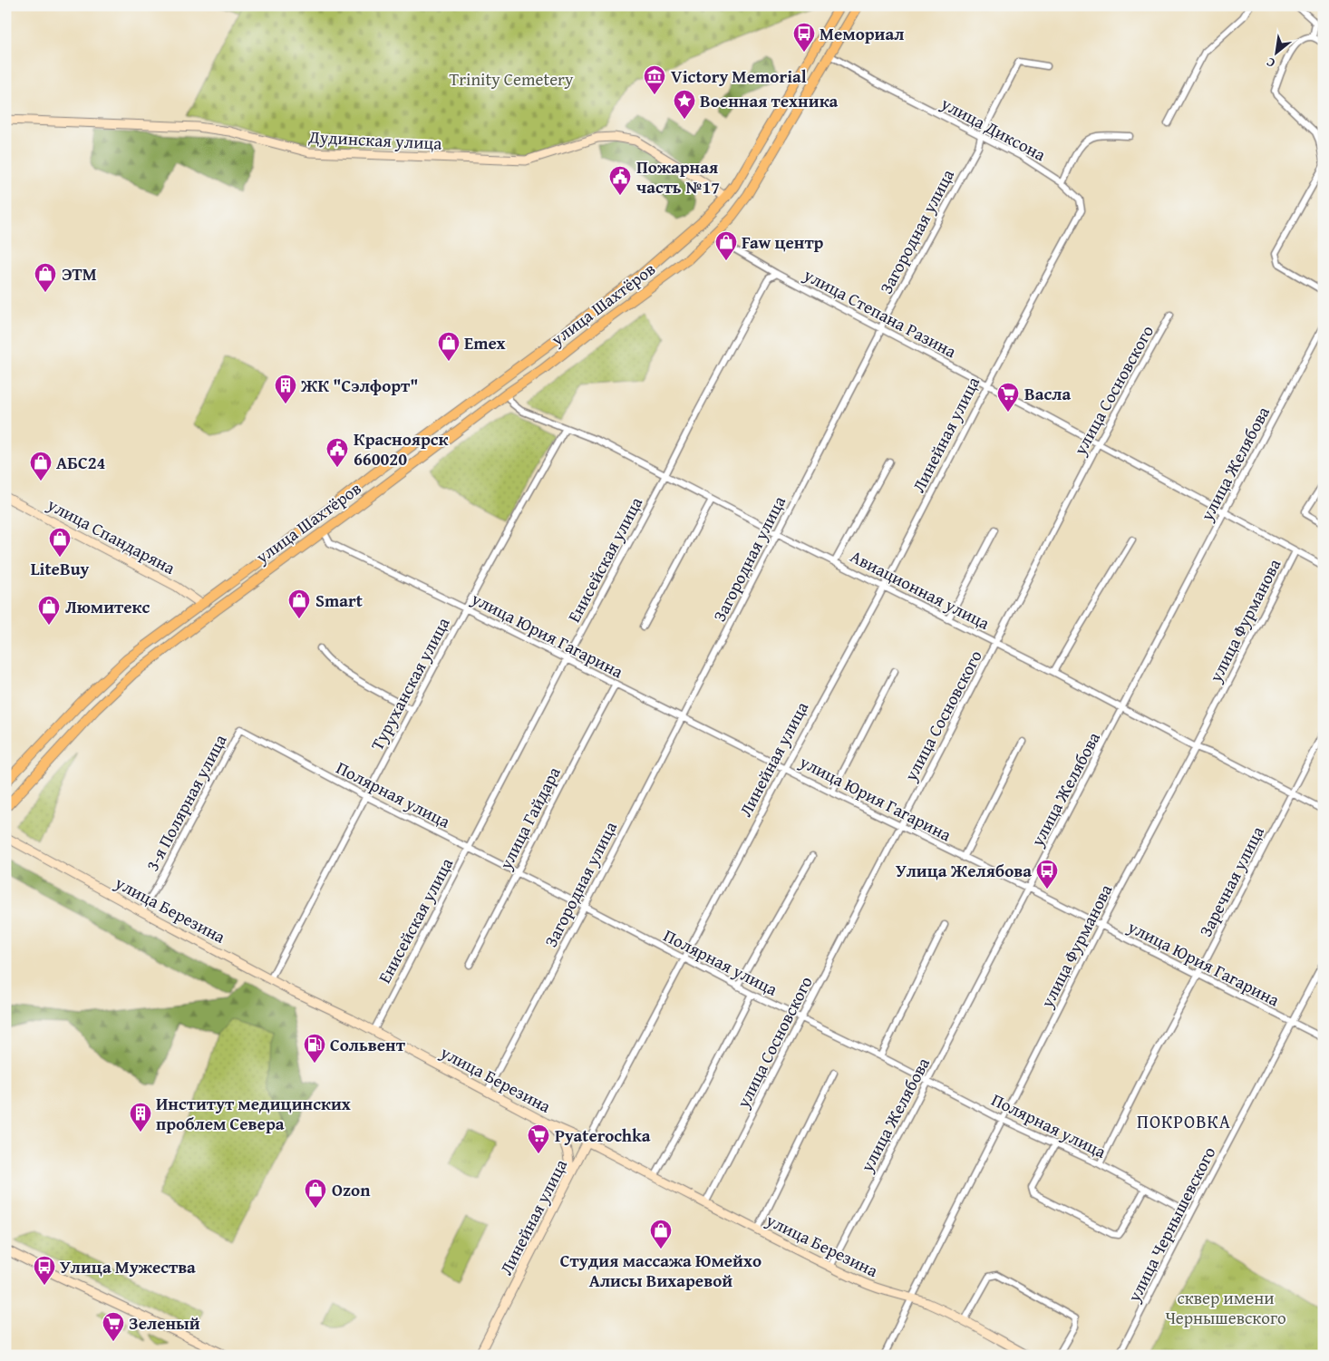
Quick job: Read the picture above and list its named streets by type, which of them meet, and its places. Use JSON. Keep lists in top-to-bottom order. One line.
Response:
{"streets":{"main road":["улица Шахтёров"],"street":["улица Диксона","Дудинская улица","Загородная улица","улица Степана Разина","улица Сосновского","Линейная улица","улица Желябова","улица Спандаряна","Енисейская улица","Авиационная улица","улица Фурманова","улица Юрия Гагарина","Туруханская улица","Полярная улица","3-я Полярная улица","улица Гайдара","Заречная улица","улица Березина","улица Чернышевского"]},"crossings":[["улица Диксона","Загородная улица"],["улица Диксона","улица Шахтёров"],["улица Диксона","Линейная улица"],["Дудинская улица","улица Шахтёров"],["Загородная улица","улица Степана Разина"],["Загородная улица","Авиационная улица"],["Загородная улица","улица Юрия Гагарина"],["Загородная улица","Полярная улица"],["Загородная улица","улица Березина"],["улица Шахтёров","улица Степана Разина"],["улица Шахтёров","улица Спандаряна"],["улица Шахтёров","Авиационная улица"],["улица Шахтёров","улица Юрия Гагарина"],["улица Степана Разина","улица Сосновского"],["улица Степана Разина","Линейная улица"],["улица Степана Разина","улица Желябова"],["улица Степана Разина","Енисейская улица"],["улица Степана Разина","улица Фурманова"],["улица Сосновского","Авиационная улица"],["улица Сосновского","улица Юрия Гагарина"],["улица Сосновского","Полярная улица"],["улица Сосновского","улица Березина"],["Линейная улица","Авиационная улица"],["Линейная улица","улица Юрия Гагарина"],["Линейная улица","Полярная улица"],["Линейная улица","улица Березина"],["улица Желябова","Авиационная улица"],["улица Желябова","улица Юрия Гагарина"],["улица Желябова","Полярная улица"],["улица Желябова","улица Березина"],["Енисейская улица","Авиационная улица"],["Енисейская улица","улица Юрия Гагарина"],["Енисейская улица","Полярная улица"],["Енисейская улица","улица Березина"],["Авиационная улица","улица Фурманова"],["Авиационная улица","Туруханская улица"],["Авиационная улица","Заречная улица"],["улица Фурманова","улица Юрия Гагарина"],["улица Фурманова","Полярная улица"],["улица Фурманова","улица Березина"],["улица Юрия Гагарина","Туруханская улица"],["улица Юрия Гагарина","улица Гайдара"],["улица Юрия Гагарина","Заречная улица"],["улица Юрия Гагарина","улица Чернышевского"],["Туруханская улица","Полярная улица"],["Туруханская улица","улица Березина"],["Полярная улица","3-я Полярная улица"],["Полярная улица","улица Гайдара"],["Полярная улица","Заречная улица"],["Полярная улица","улица Чернышевского"],["3-я Полярная улица","улица Березина"]],"districts":["ПОКРОВКА"],"parks":["Trinity Cemetery","сквер имени Чернышевского"],"places":{"bus stop":["Мемориал","Улица Желябова","Улица Мужества"],"museum":["Victory Memorial"],"place":["Военная техника"],"public building":["Пожарная часть №17","Красноярск 660020"],"shop":["Faw центр","ЭТМ","Emex","АБС24","LiteBuy","Smart","Люмитекс","Ozon","Студия массажа Юмейхо Алисы Вихаревой"],"building":["ЖК \"Сэлфорт\"","Институт медицинских проблем Севера"],"supermarket":["Васла","Pyaterochka","Зеленый"],"fuel station":["Сольвент"]},"north":"bottom left"}
